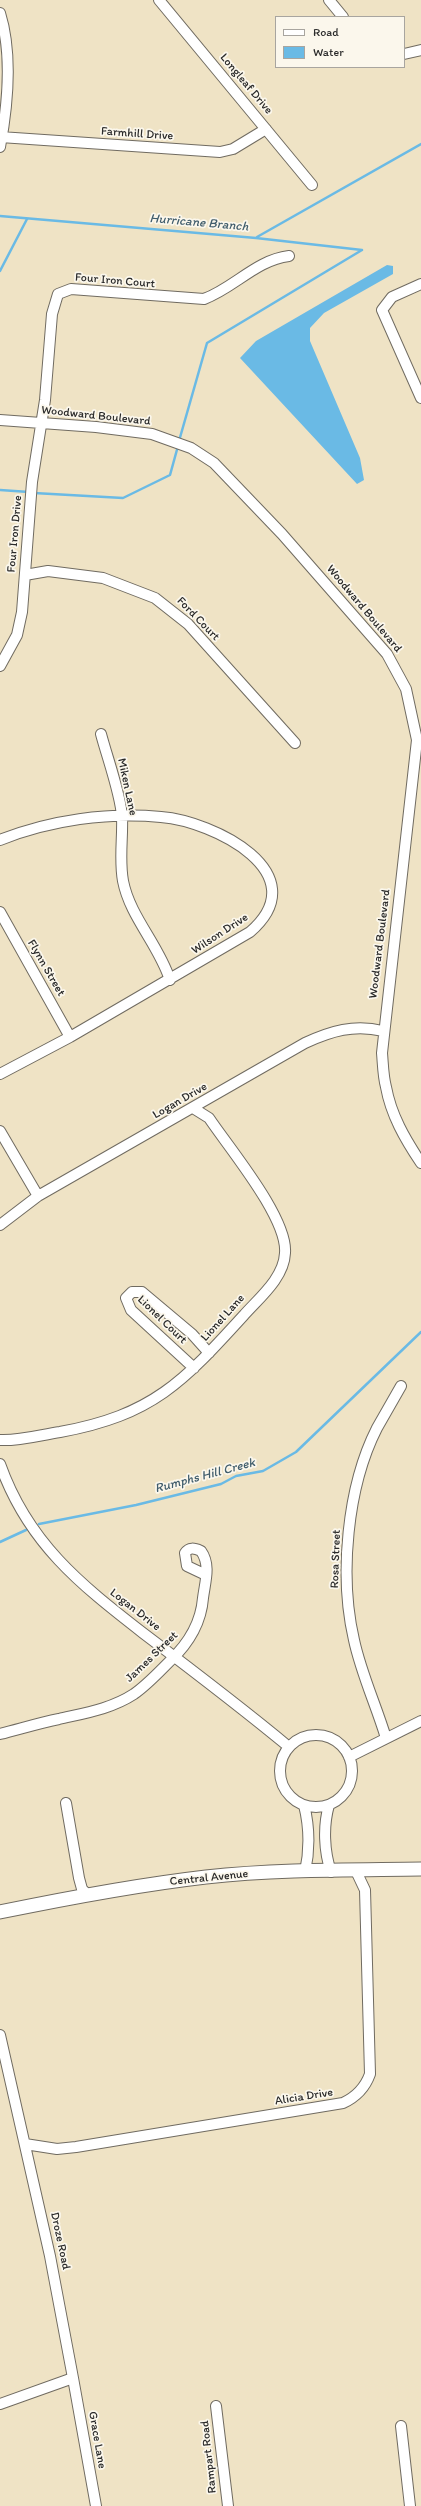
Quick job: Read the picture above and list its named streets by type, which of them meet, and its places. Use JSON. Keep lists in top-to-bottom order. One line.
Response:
{"streets":{"street":["Longleaf Drive","Farmhill Drive","Four Iron Court","Woodward Boulevard","Four Iron Drive","Ford Court","Miken Lane","Wilson Drive","Flynn Street","Logan Drive","Lionel Lane","Lionel Court","Rosa Street","James Street","Central Avenue","Alicia Drive","Droze Road","Grace Lane","Rampart Road"]},"crossings":[["Longleaf Drive","Farmhill Drive"],["Four Iron Court","Woodward Boulevard"],["Four Iron Court","Four Iron Drive"],["Woodward Boulevard","Four Iron Drive"],["Woodward Boulevard","Logan Drive"],["Four Iron Drive","Ford Court"],["Miken Lane","Wilson Drive"],["Wilson Drive","Flynn Street"],["Logan Drive","Lionel Lane"],["Logan Drive","James Street"],["Lionel Lane","Lionel Court"],["Central Avenue","Alicia Drive"],["Alicia Drive","Droze Road"],["Droze Road","Grace Lane"]],"water":["Hurricane Branch","Rumphs Hill Creek"],"legend":["Road","Water"]}
